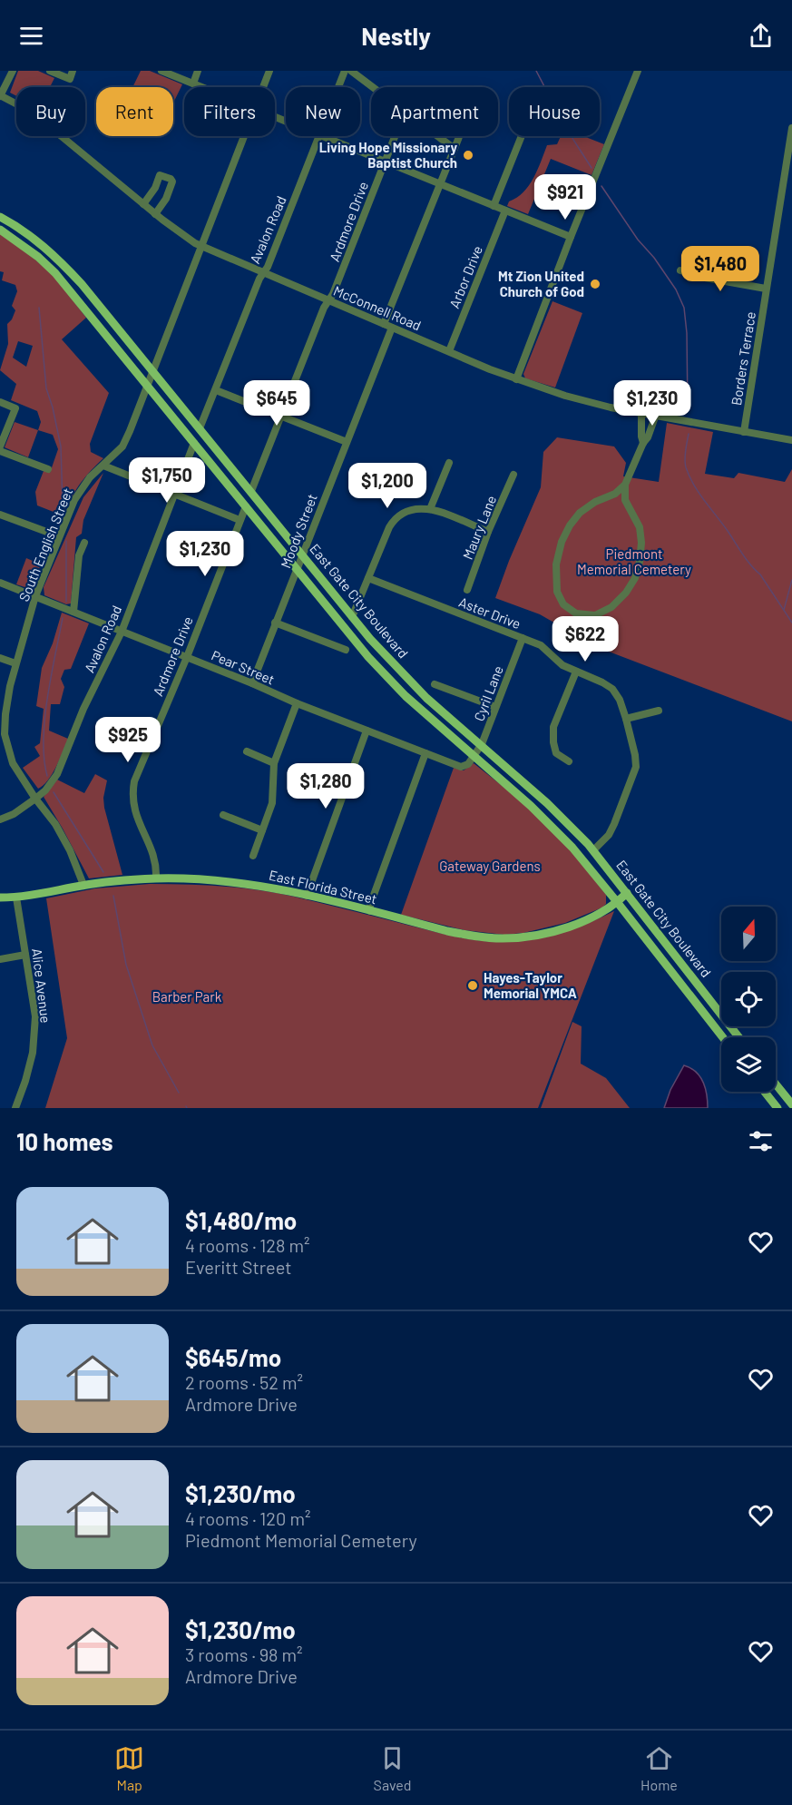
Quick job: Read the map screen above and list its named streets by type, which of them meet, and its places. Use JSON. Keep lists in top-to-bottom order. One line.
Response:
{"streets":{"main road":["East Gate City Boulevard","East Florida Street"],"street":["Ardmore Drive","Avalon Road","Arbor Drive","McConnell Road","Borders Terrace","Maury Lane","Moody Street","South English Street","Aster Drive","Pear Street","Cyril Lane","Alice Avenue"]},"crossings":[["Ardmore Drive","McConnell Road"],["Ardmore Drive","East Gate City Boulevard"],["Ardmore Drive","Pear Street"],["Ardmore Drive","East Florida Street"],["Avalon Road","McConnell Road"],["Avalon Road","South English Street"],["Avalon Road","East Gate City Boulevard"],["Avalon Road","Pear Street"],["Arbor Drive","McConnell Road"],["McConnell Road","Borders Terrace"],["McConnell Road","Moody Street"],["McConnell Road","South English Street"],["Moody Street","East Gate City Boulevard"],["Moody Street","Pear Street"],["South English Street","East Gate City Boulevard"],["South English Street","Pear Street"],["South English Street","East Florida Street"],["East Gate City Boulevard","Aster Drive"],["East Gate City Boulevard","Pear Street"],["East Gate City Boulevard","Cyril Lane"],["East Gate City Boulevard","East Florida Street"],["Aster Drive","Cyril Lane"],["Pear Street","Cyril Lane"],["East Florida Street","Alice Avenue"]],"parks":["Piedmont Memorial Cemetery","Gateway Gardens","Barber Park"],"places":["Living Hope Missionary Baptist Church","Mt Zion United Church of God","Hayes-Taylor Memorial YMCA"],"north":"top","page":{"header":"Nestly","chip":["Buy","Rent","Filters","New","Apartment","House"],"price":["$921","$1,480","$645","$1,230","$1,750","$1,200","$1,230","$622","$925","$1,280"],"heading":"10 homes","list":[{"name":"$1,480/mo","note":"4 rooms · 128 m² · Everitt Street"},{"name":"$645/mo","note":"2 rooms · 52 m² · Ardmore Drive"},{"name":"$1,230/mo","note":"4 rooms · 120 m² · Piedmont Memorial Cemetery"},{"name":"$1,230/mo","note":"3 rooms · 98 m² · Ardmore Drive"}],"tabs":["Map","Saved","Home"]}}
